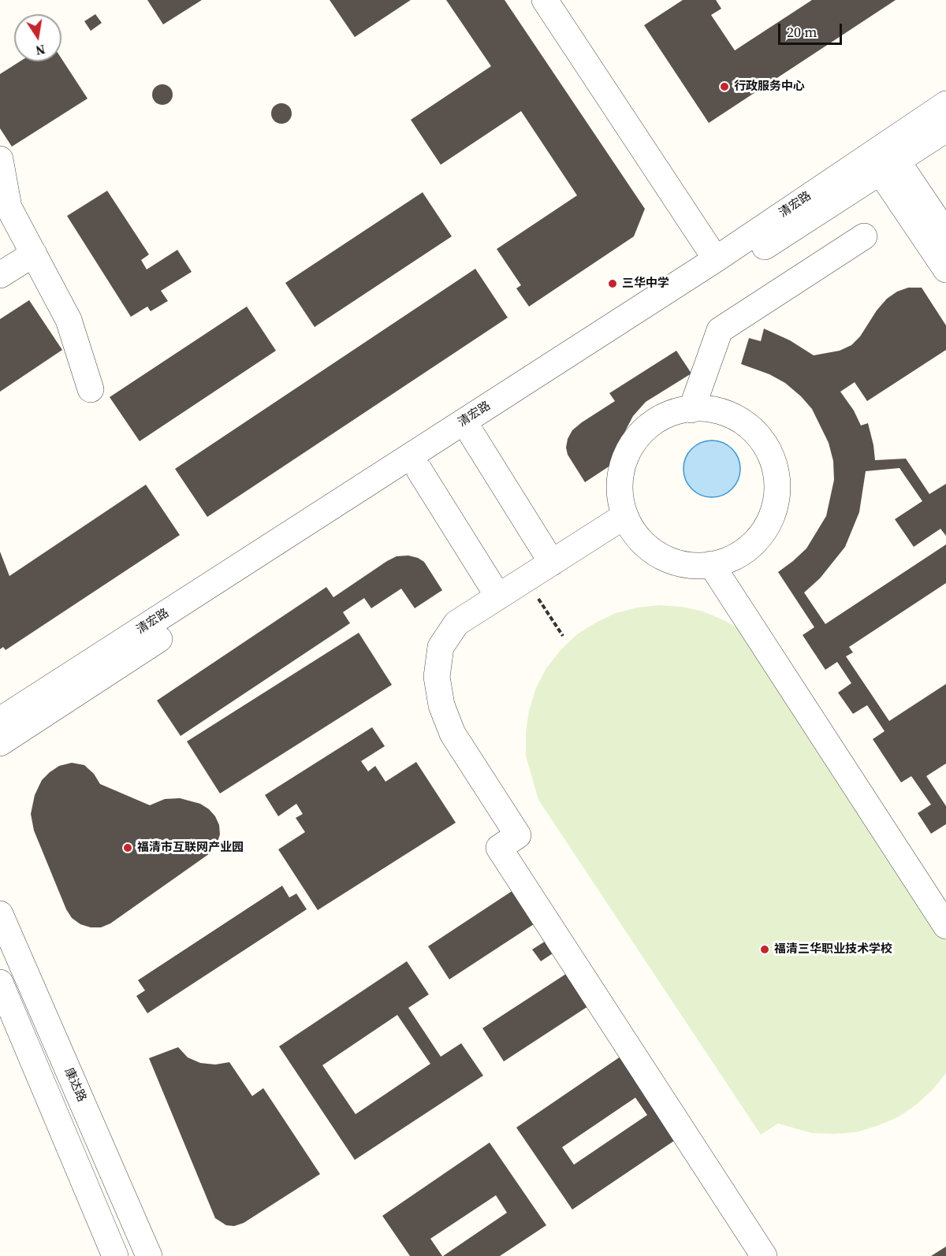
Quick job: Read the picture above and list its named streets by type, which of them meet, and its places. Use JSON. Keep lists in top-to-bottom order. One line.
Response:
{"streets":{"street":["清宏路","康达路"]},"places":["行政服务中心","三华中学","福清市互联网产业园","福清三华职业技术学校"],"scale_bar":"20 m","north":"bottom"}
